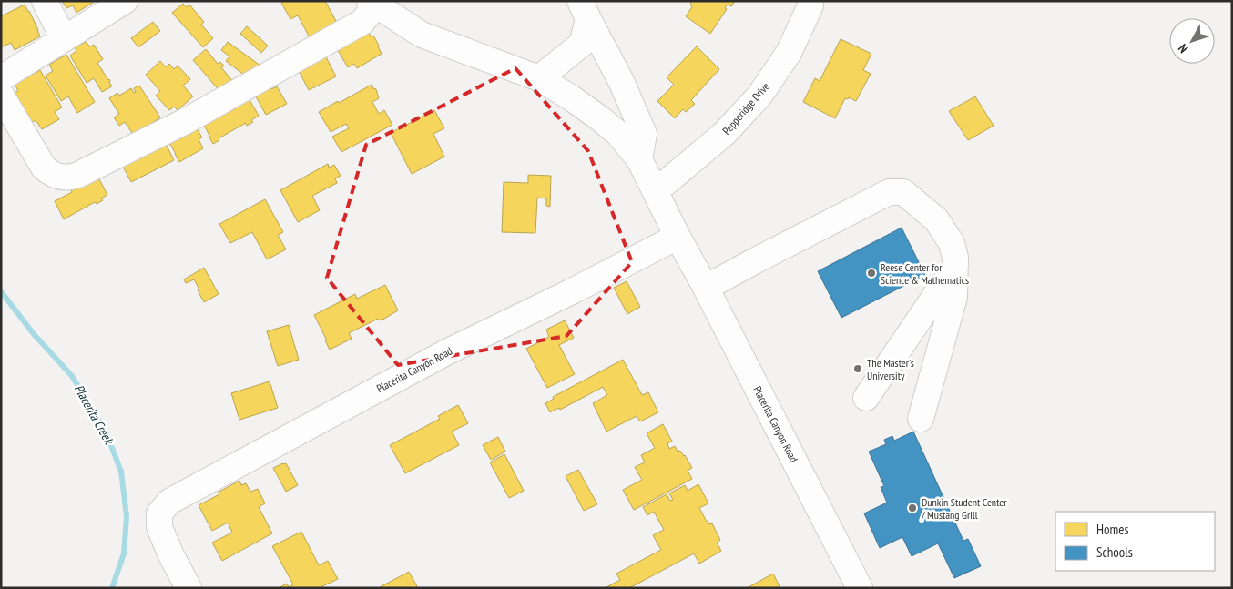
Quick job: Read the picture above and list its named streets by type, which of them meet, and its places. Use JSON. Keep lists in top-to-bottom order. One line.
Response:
{"streets":{"street":["Pepperidge Drive","Placerita Canyon Road"]},"crossings":[["Pepperidge Drive","Placerita Canyon Road"]],"water":["Placerita Creek"],"places":["Reese Center for Science & Mathematics","The Master's University","Dunkin Student Center / Mustang Grill"],"legend":["Homes","Schools"],"north":"bottom left"}
